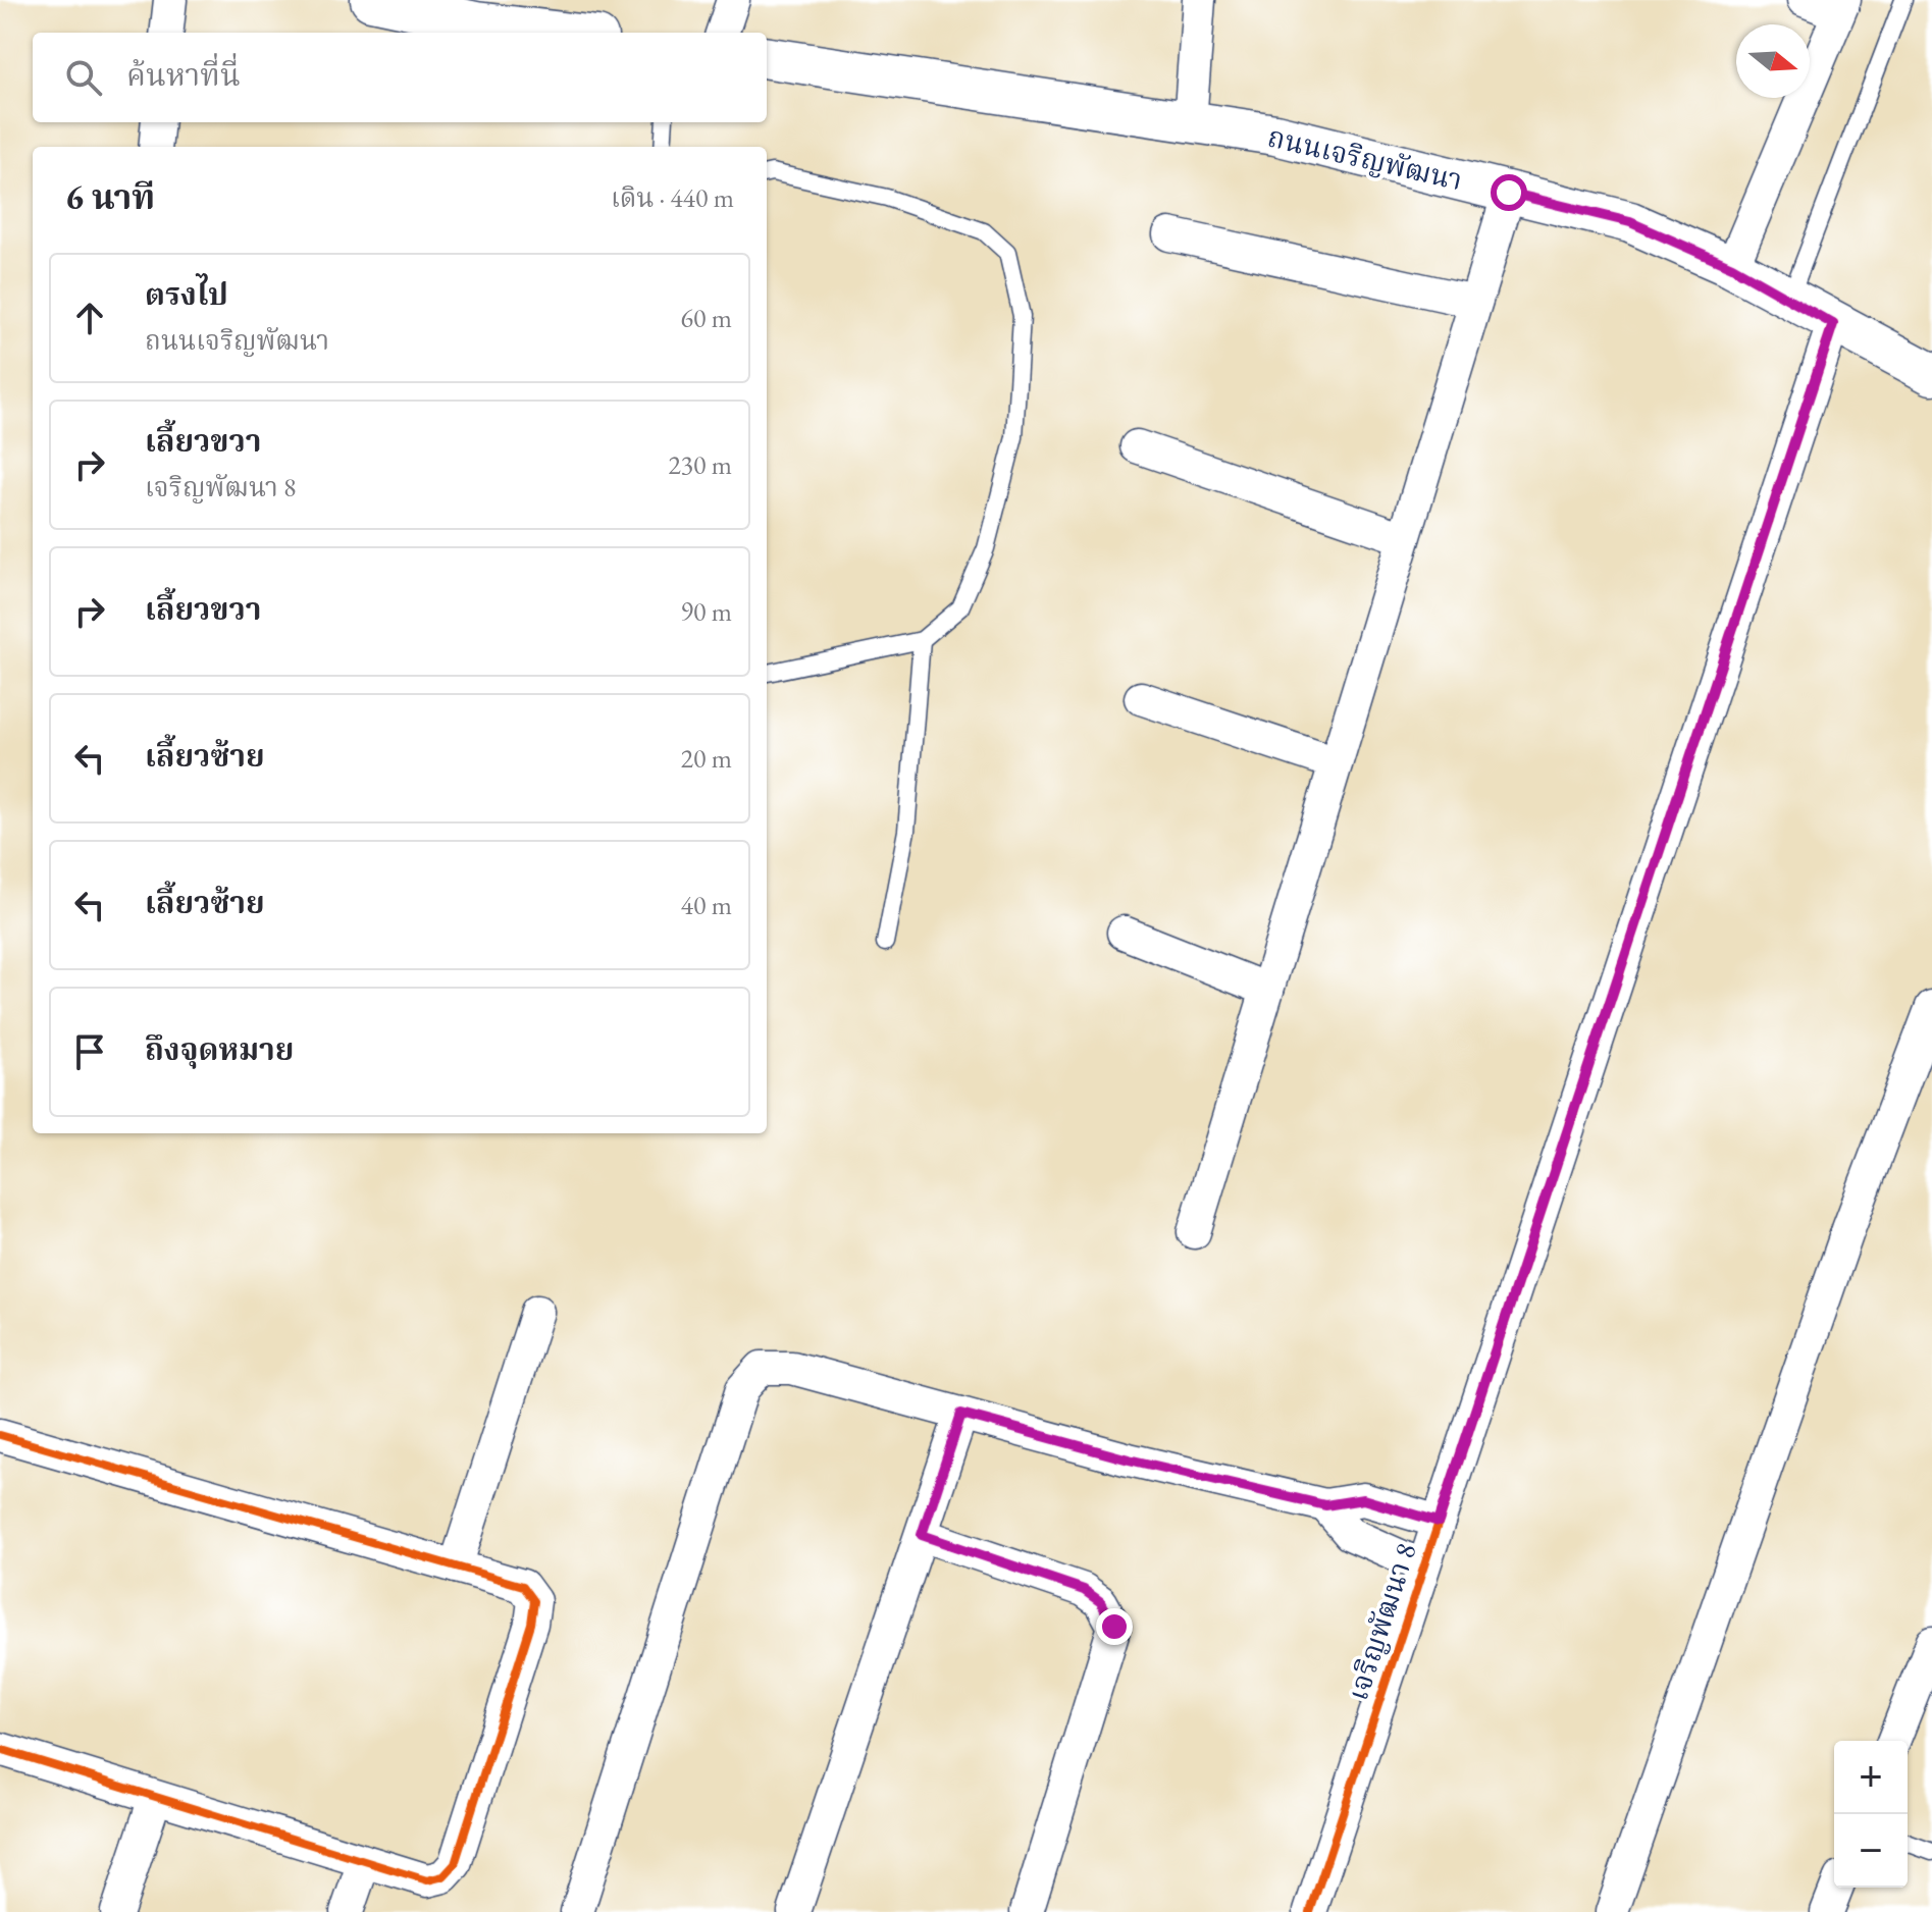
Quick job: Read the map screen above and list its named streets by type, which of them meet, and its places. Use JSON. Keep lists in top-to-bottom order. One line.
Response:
{"streets":{"street":["ถนนเจริญพัฒนา","เจริญพัฒนา 8"]},"crossings":[["ถนนเจริญพัฒนา","เจริญพัฒนา 8"]],"north":"right","page":{"search":"ค้นหาที่นี่","heading":["6 นาที","เดิน · 440 m"],"list":[["ตรงไป","ถนนเจริญพัฒนา","60 m"],["เลี้ยวขวา","เจริญพัฒนา 8","230 m"],["เลี้ยวขวา","90 m"],["เลี้ยวซ้าย","20 m"],["เลี้ยวซ้าย","40 m"],"ถึงจุดหมาย"],"map_buttons":["+","−"]}}
